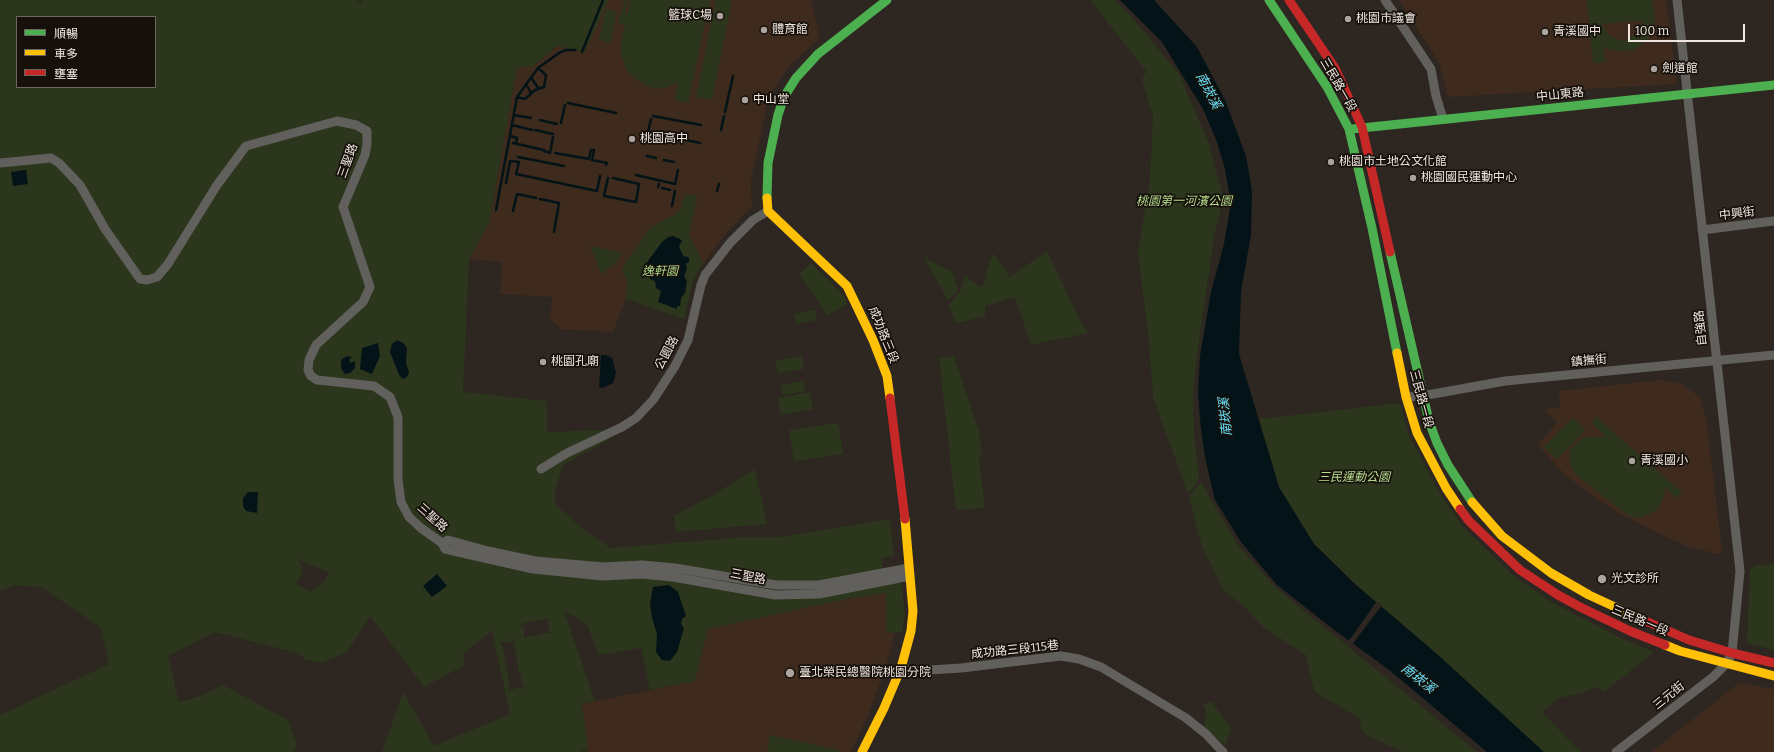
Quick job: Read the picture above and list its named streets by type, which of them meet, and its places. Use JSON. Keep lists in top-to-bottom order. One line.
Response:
{"streets":{"main road":["三民路一段","中山東路","成功路三段"],"street":["三聖路","中興街","自強路","公園路","鎮撫街","成功路三段115巷","三元街"]},"crossings":[["三民路一段","中山東路"],["三民路一段","自強路"],["三民路一段","鎮撫街"],["三民路一段","三元街"],["中山東路","自強路"],["三聖路","成功路三段"],["中興街","自強路"],["自強路","鎮撫街"],["自強路","三元街"],["成功路三段","公園路"],["成功路三段","成功路三段115巷"]],"water":["南崁溪"],"parks":["桃園第一河濱公園","逸軒園","三民運動公園"],"places":["籃球C場","桃園市議會","體育館","青溪國中","劍道館","中山堂","桃園高中","桃園市土地公文化館","桃園國民運動中心","桃園孔廟","青溪國小","光文診所","臺北榮民總醫院桃園分院"],"legend":["順暢","車多","壅塞"],"scale_bar":"100 m"}
